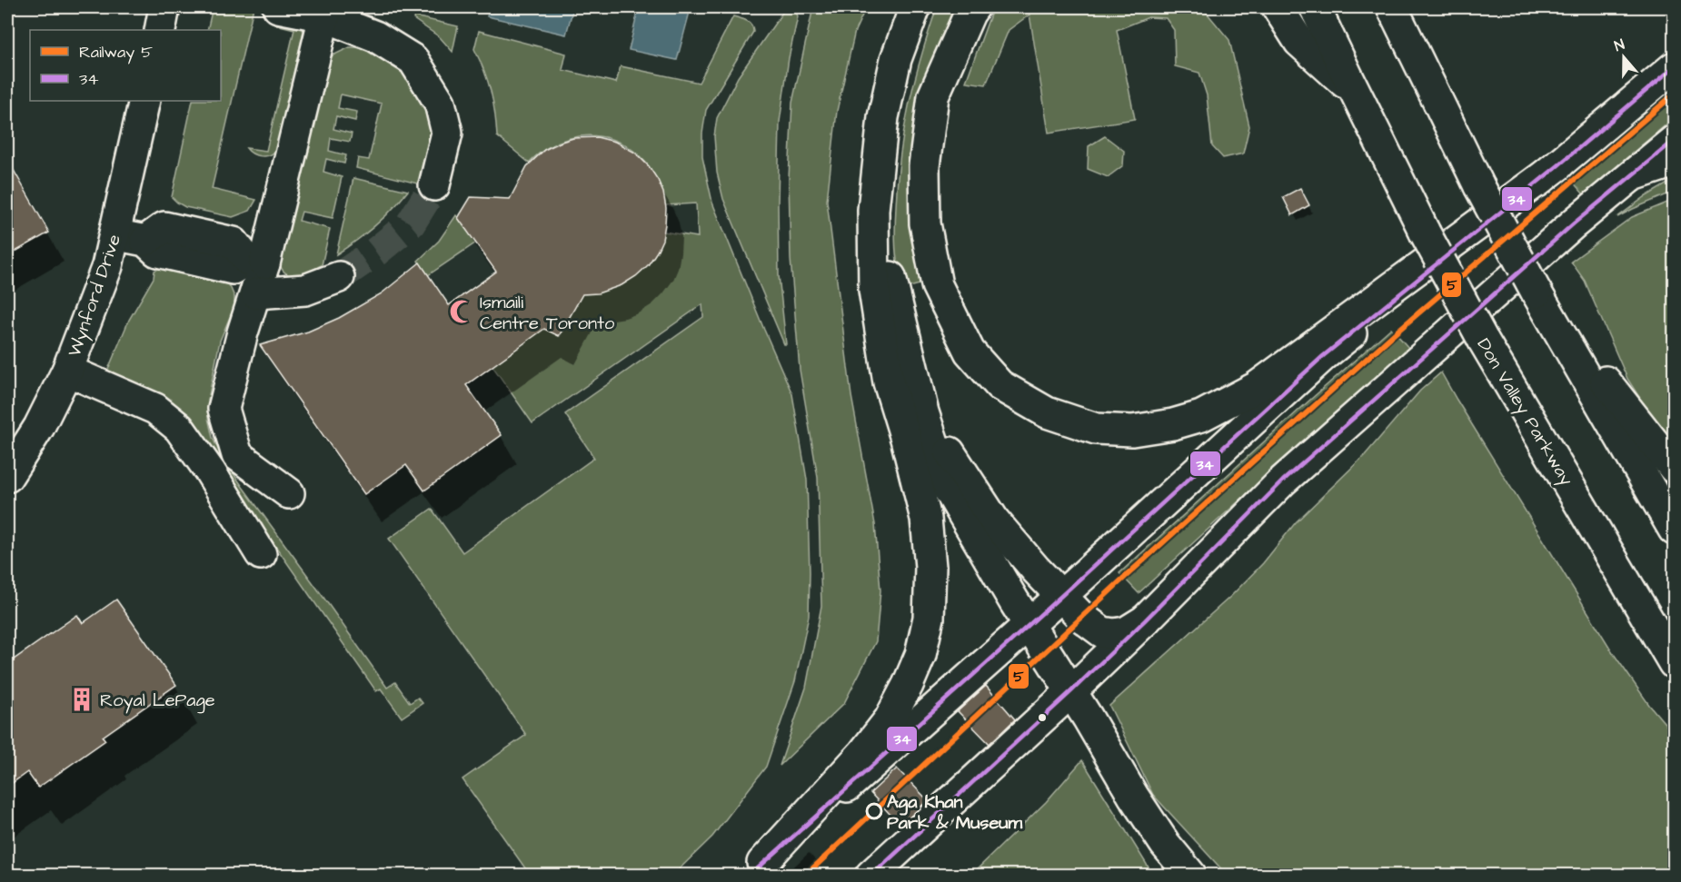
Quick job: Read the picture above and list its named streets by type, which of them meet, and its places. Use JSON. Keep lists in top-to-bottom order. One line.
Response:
{"streets":{"main road":["Wynford Drive","Don Valley Parkway"]},"places":{"mosque":["Ismaili Centre Toronto"],"building":["Royal LePage"],"other":["Aga Khan Park & Museum"]},"lines":["transit line 34","rail line 5"],"legend":["Railway 5","34"],"north":"top"}
